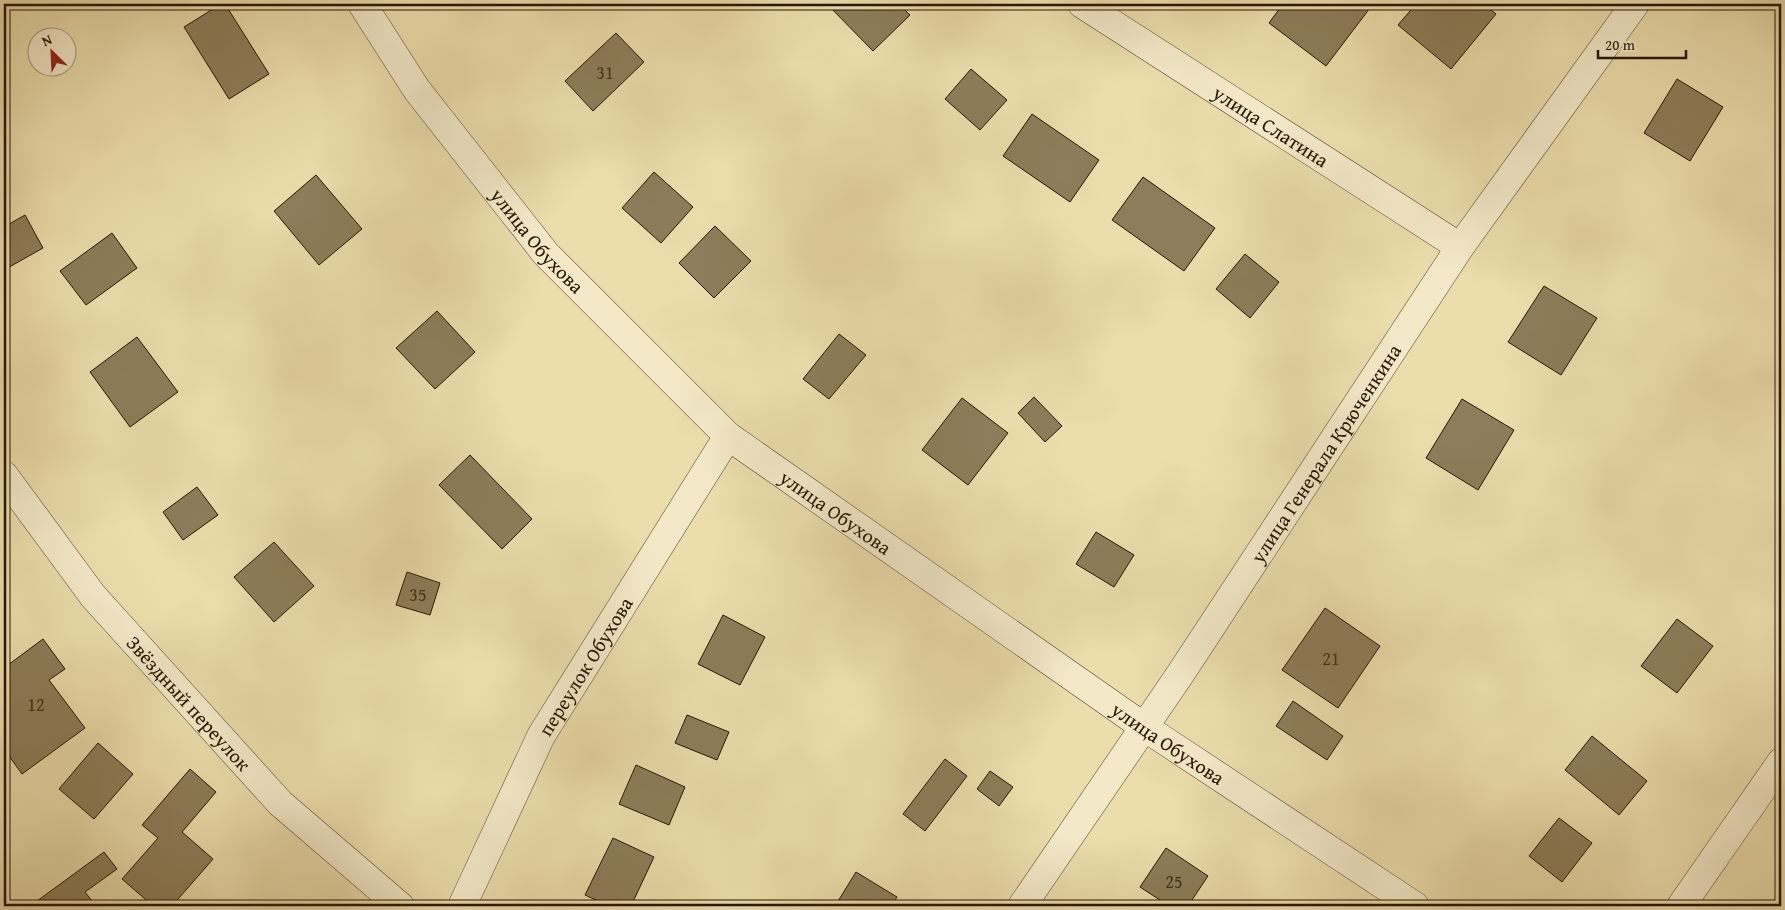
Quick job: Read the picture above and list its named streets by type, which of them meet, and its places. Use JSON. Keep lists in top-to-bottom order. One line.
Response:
{"streets":{"street":["улица Слатина","улица Обухова","улица Генерала Крюченкина","переулок Обухова","Звёздный переулок"]},"crossings":[["улица Слатина","улица Генерала Крюченкина"],["улица Обухова","улица Генерала Крюченкина"],["улица Обухова","переулок Обухова"]],"house_numbers":["31","35","21","12","25"],"scale_bar":"20 m","north":"top left"}
